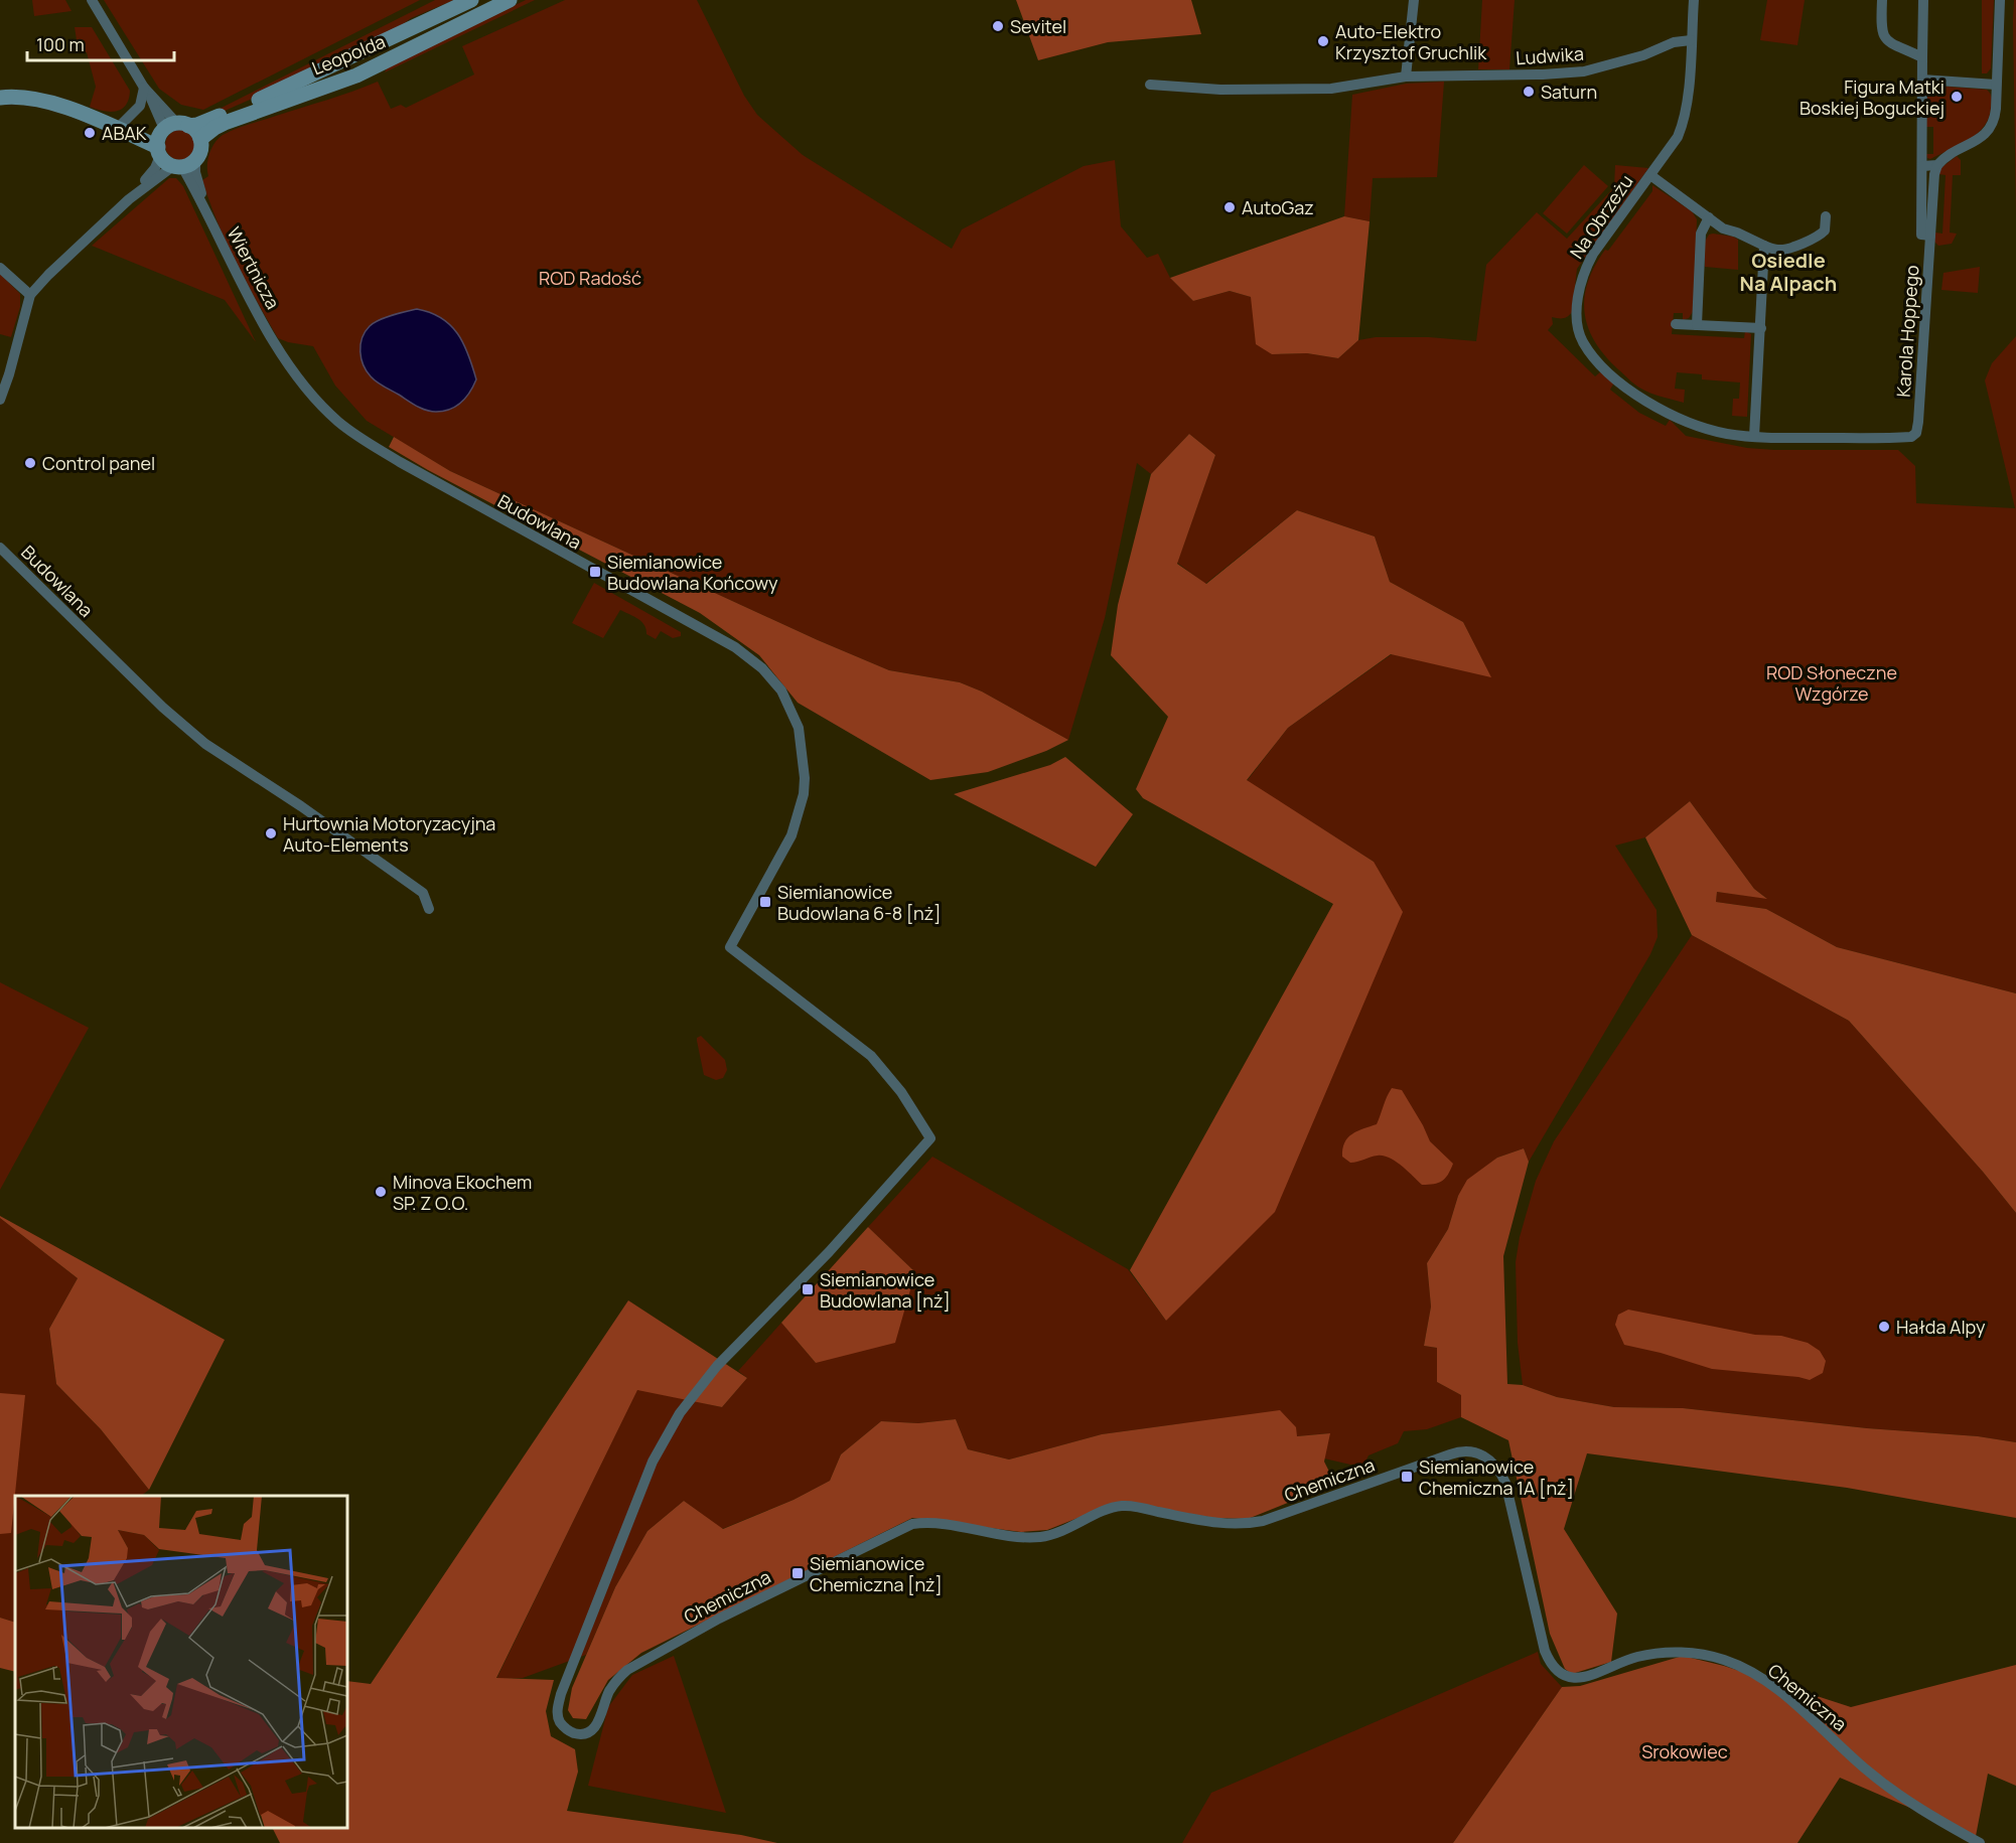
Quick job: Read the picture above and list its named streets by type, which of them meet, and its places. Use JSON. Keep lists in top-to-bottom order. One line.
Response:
{"streets":{"street":["Leopolda","Ludwika","Na Obrzeżu","Wiertnicza","Karola Hoppego","Budowlana","Chemiczna"]},"crossings":[["Leopolda","Wiertnicza"],["Ludwika","Na Obrzeżu"],["Na Obrzeżu","Karola Hoppego"],["Wiertnicza","Budowlana"],["Budowlana","Chemiczna"]],"districts":["Osiedle Na Alpach"],"parks":["ROD Radość","ROD Słoneczne Wzgórze","Srokowiec"],"places":{"other":["Sevitel","Auto-Elektro Krzysztof Gruchlik","Saturn","Figura Matki Boskiej Boguckiej","ABAK","AutoGaz","Control panel","Hurtownia Motoryzacyjna Auto-Elements","Minova Ekochem SP. Z O.O.","Hałda Alpy"],"transit":["Siemianowice Budowlana Końcowy","Siemianowice Budowlana 6-8 [nż]","Siemianowice Budowlana [nż]","Siemianowice Chemiczna 1A [nż]","Siemianowice Chemiczna [nż]"]},"scale_bar":"100 m"}
